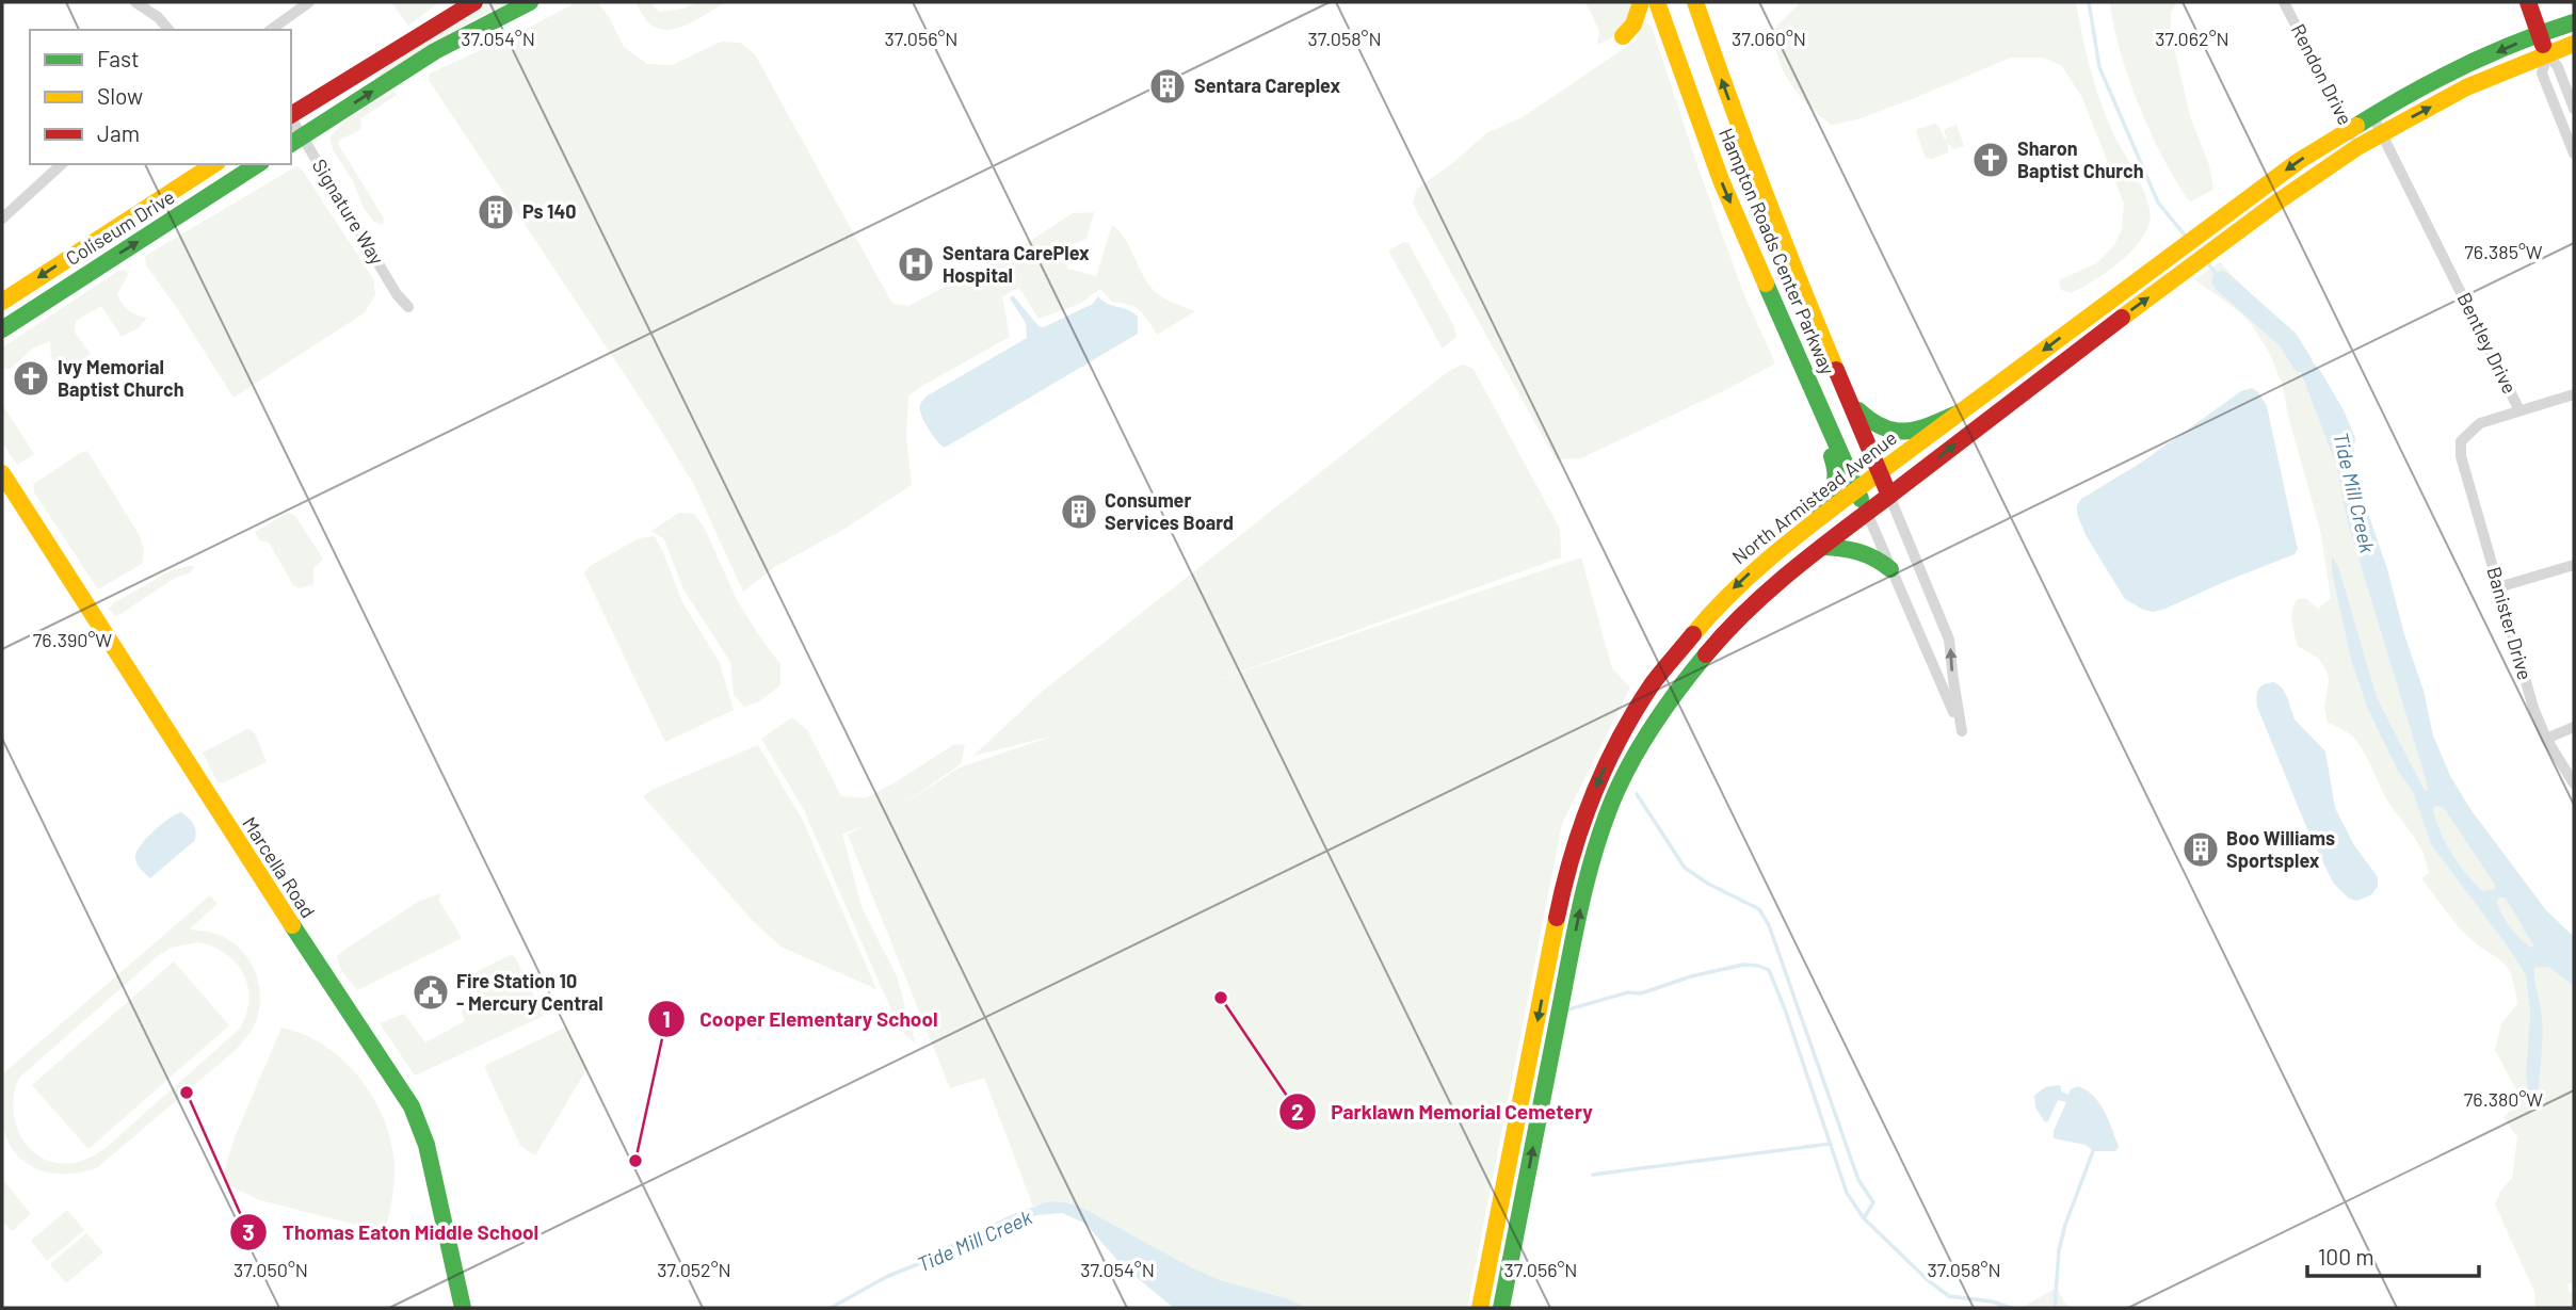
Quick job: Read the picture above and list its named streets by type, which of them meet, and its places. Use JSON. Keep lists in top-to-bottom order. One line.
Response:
{"streets":{"main road":["Coliseum Drive","Hampton Roads Center Parkway","North Armistead Avenue","Marcella Road"],"street":["Rendon Drive","Signature Way","Bentley Drive","Banister Drive"]},"crossings":[["Rendon Drive","North Armistead Avenue"],["Hampton Roads Center Parkway","North Armistead Avenue"],["Bentley Drive","North Armistead Avenue"],["Bentley Drive","Banister Drive"]],"water":["Tide Mill Creek"],"places":{"building":["Sentara Careplex","Ps 140","Consumer Services Board","Boo Williams Sportsplex"],"church":["Sharon Baptist Church","Ivy Memorial Baptist Church"],"hospital":["Sentara CarePlex Hospital"],"public building":["Fire Station 10 - Mercury Central"],"other":["Parklawn Memorial Cemetery","Thomas Eaton Middle School","Cooper Elementary School"]},"legend":["Fast","Slow","Jam"],"scale_bar":"100 m","coordinates":["37.054°N","37.056°N","37.062°N","37.058°N","37.060°N","76.385°W","76.390°W","76.380°W","37.050°N","37.052°N"]}
